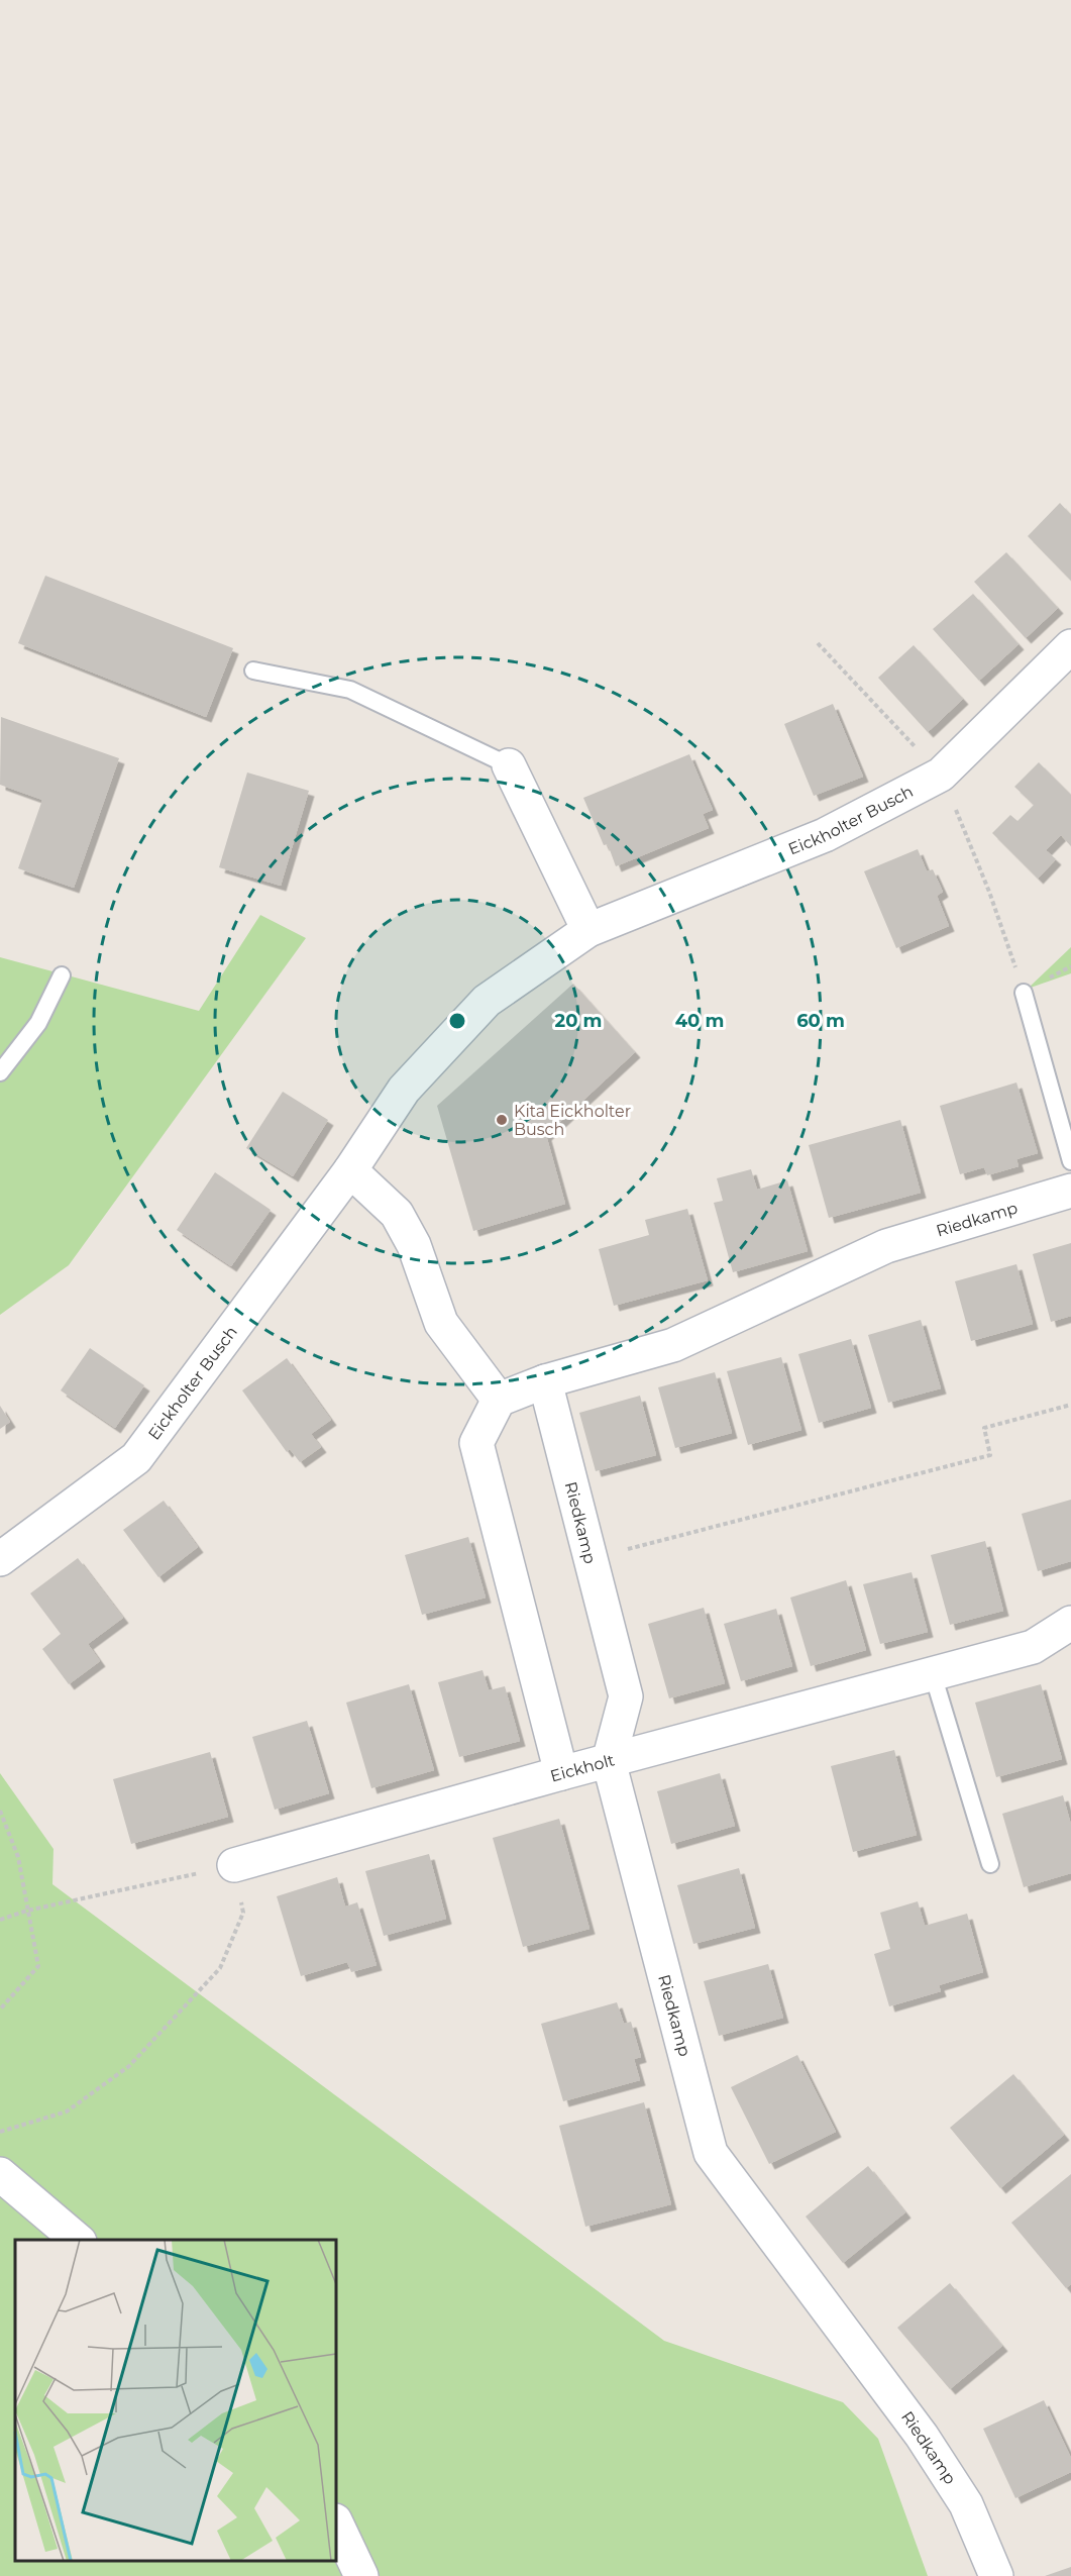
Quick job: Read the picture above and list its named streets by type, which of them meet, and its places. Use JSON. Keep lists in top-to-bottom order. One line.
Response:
{"streets":{"street":["Eickholter Busch","Riedkamp","Eickholt"]},"crossings":[["Riedkamp","Eickholt"]],"places":["Kita Eickholter Busch"],"rings":["20 m","40 m","60 m"]}
